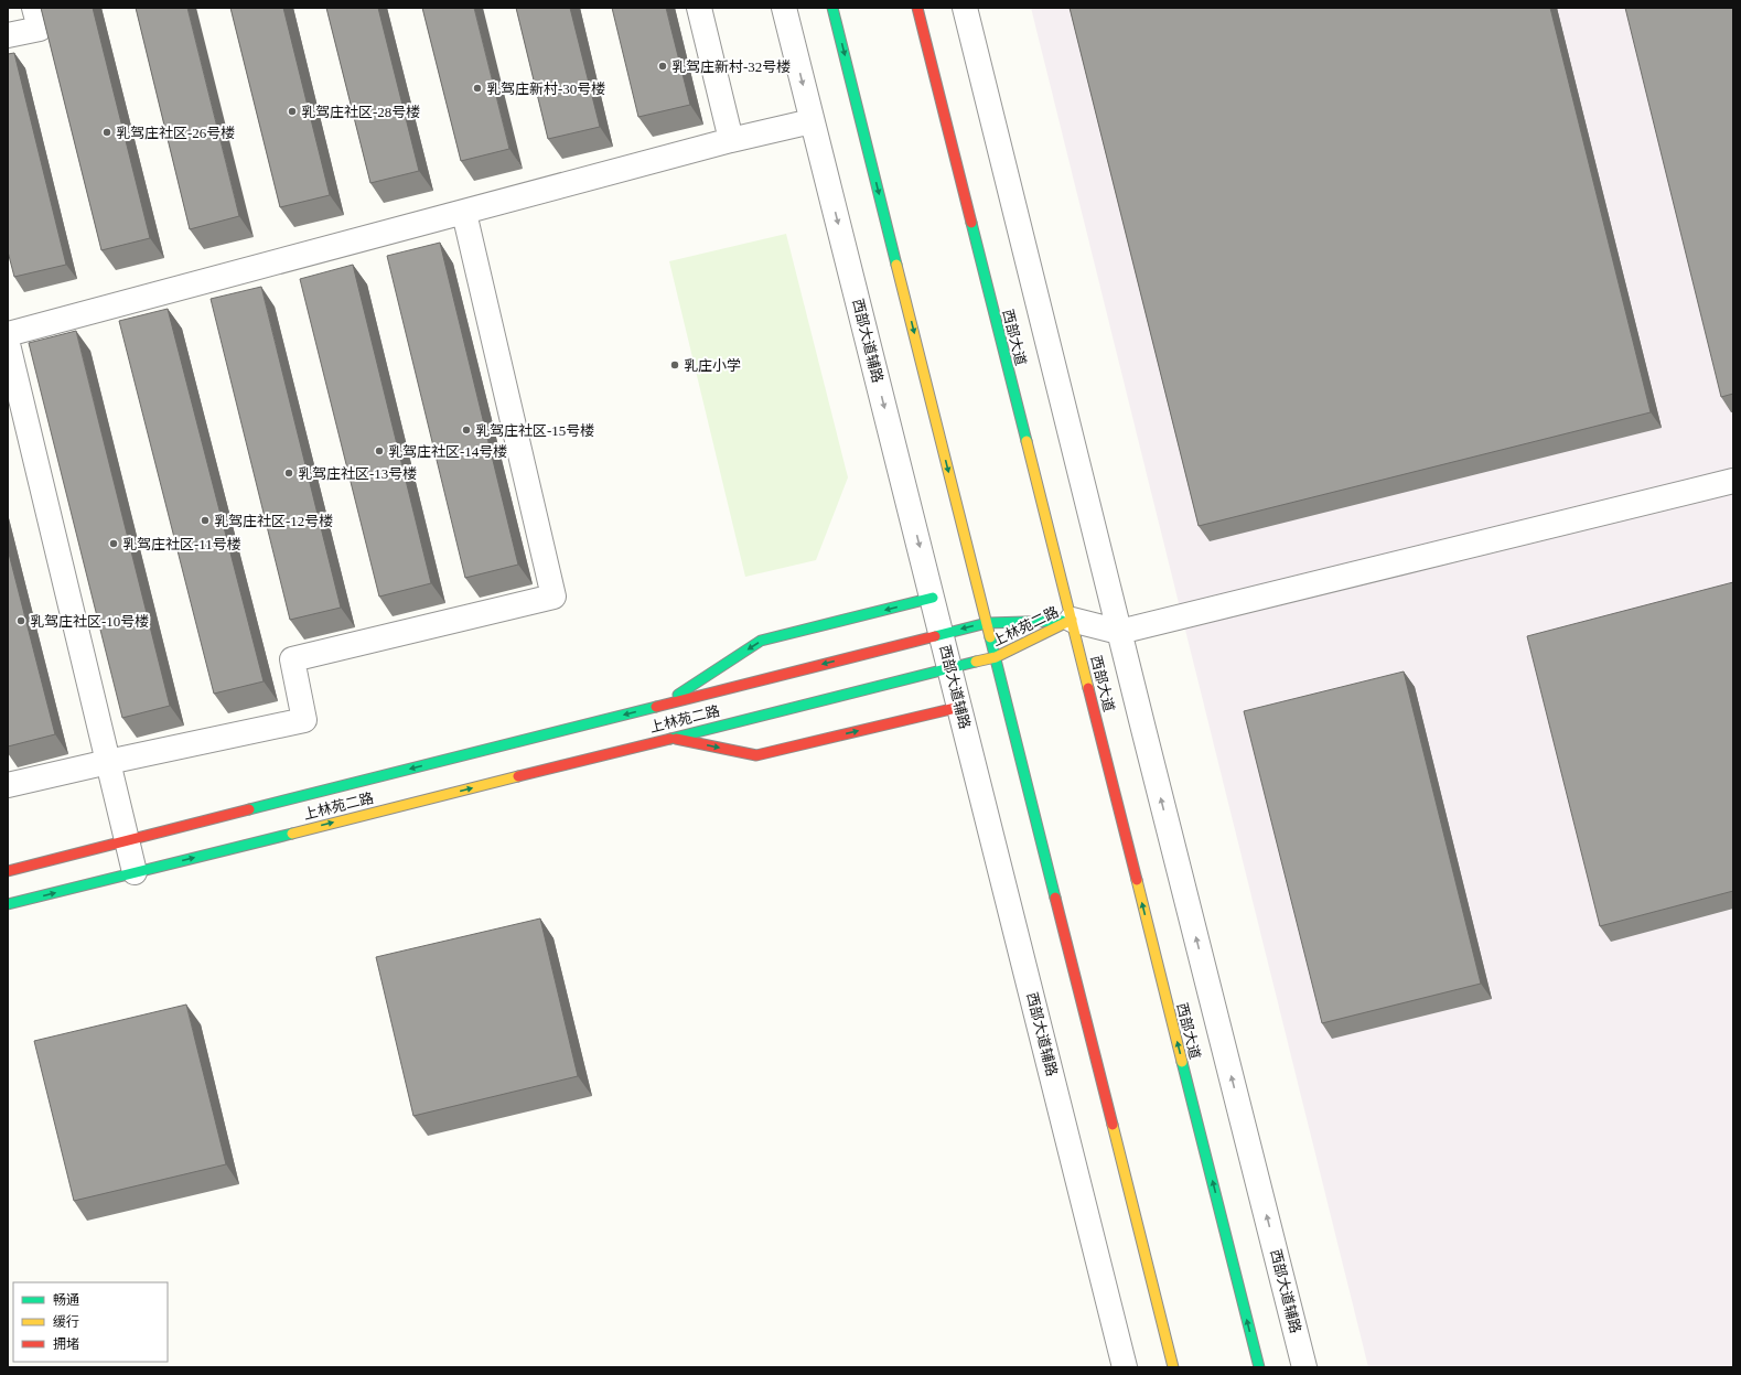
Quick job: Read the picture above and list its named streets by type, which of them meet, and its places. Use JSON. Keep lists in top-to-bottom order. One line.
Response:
{"streets":{"street":["西部大道","西部大道辅路","上林苑二路"]},"crossings":[["西部大道","上林苑二路"],["西部大道辅路","上林苑二路"]],"places":["乳驾庄新村-32号楼","乳驾庄新村-30号楼","乳驾庄社区-28号楼","乳驾庄社区-26号楼","乳庄小学","乳驾庄社区-15号楼","乳驾庄社区-14号楼","乳驾庄社区-13号楼","乳驾庄社区-12号楼","乳驾庄社区-11号楼","乳驾庄社区-10号楼"],"legend":["畅通","缓行","拥堵"]}
